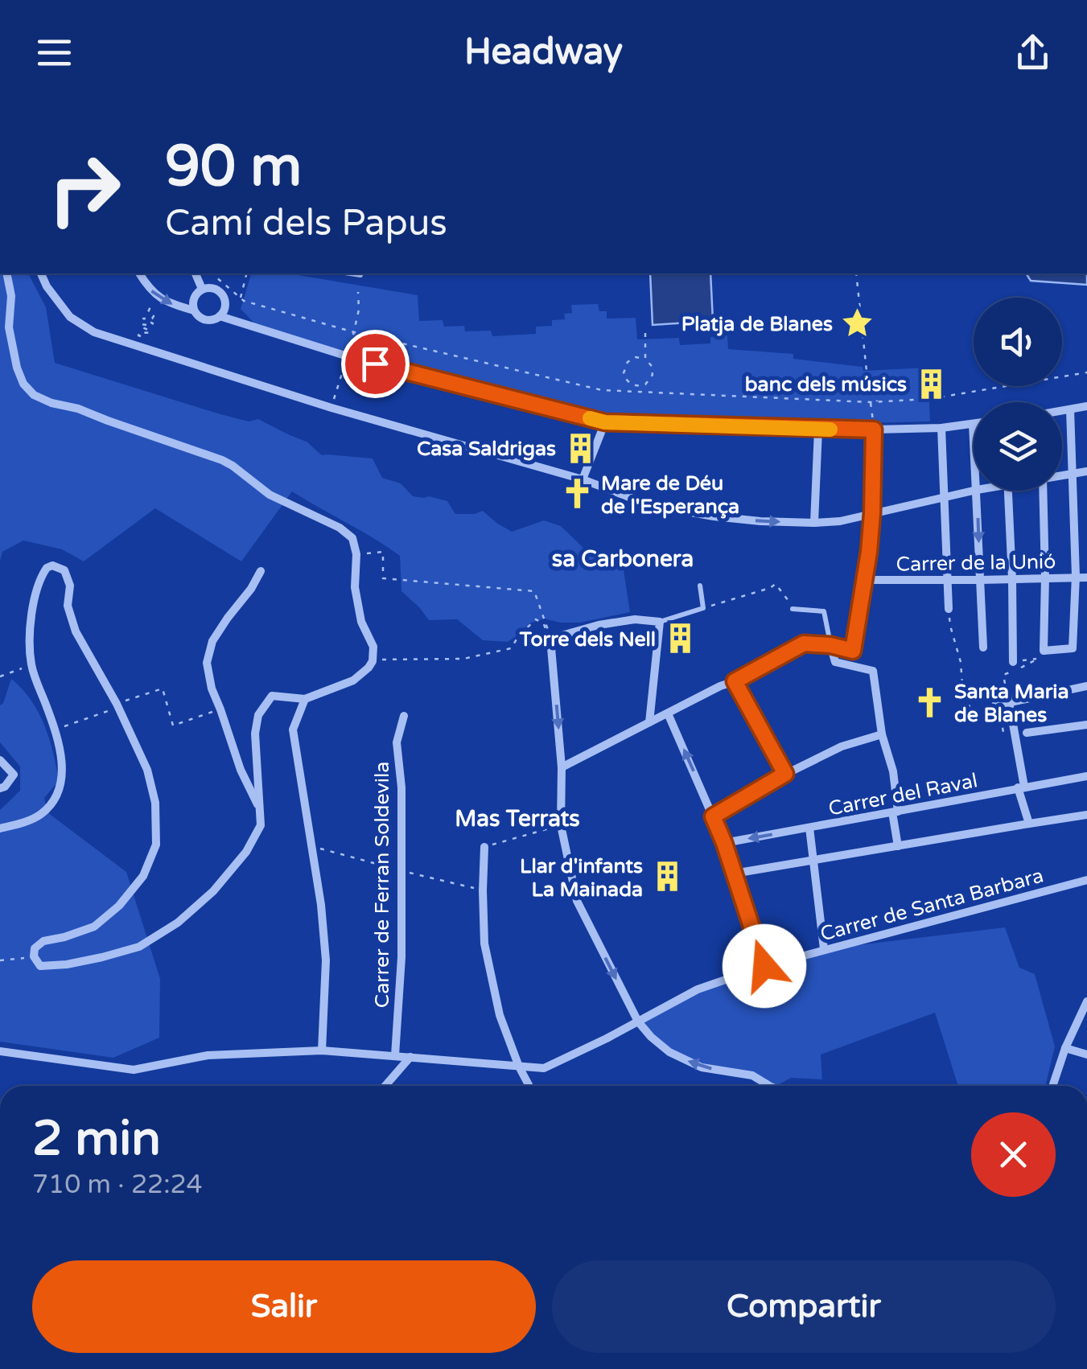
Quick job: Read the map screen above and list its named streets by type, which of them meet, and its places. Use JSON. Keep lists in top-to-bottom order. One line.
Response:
{"streets":{"street":["Carrer de la Unió","Carrer del Raval","Carrer de Ferran Soldevila","Carrer de Santa Barbara"]},"crossings":[["Carrer de Ferran Soldevila","Carrer de Santa Barbara"]],"districts":["sa Carbonera","Mas Terrats"],"places":{"place":["Platja de Blanes"],"building":["banc dels músics","Casa Saldrigas","Torre dels Nell","Llar d'infants La Mainada"],"church":["Mare de Déu de l'Esperança","Santa Maria de Blanes"]},"page":{"header":"Headway","turn":["90 m","Camí dels Papus"],"heading":["2 min","710 m · 22:24"],"buttons":["Salir","Compartir"]}}
